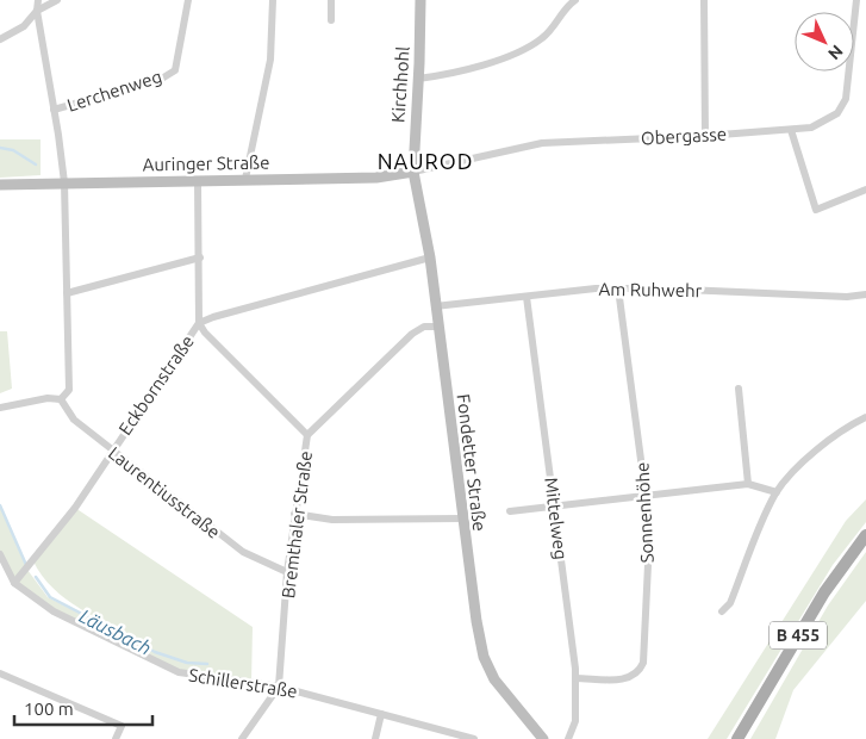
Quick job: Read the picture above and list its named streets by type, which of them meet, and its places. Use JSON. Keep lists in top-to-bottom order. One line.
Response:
{"streets":{"main road":["B 455"],"street":["Kirchhohl","Lerchenweg","Obergasse","Auringer Straße","Am Ruhwehr","Eckbornstraße","Fondetter Straße","Laurentiusstraße","Sonnenhöhe","Mittelweg","Bremthaler Straße","Schillerstraße"]},"crossings":[["Kirchhohl","Obergasse"],["Kirchhohl","Auringer Straße"],["Kirchhohl","Fondetter Straße"],["Obergasse","Auringer Straße"],["Obergasse","Fondetter Straße"],["Auringer Straße","Fondetter Straße"],["Am Ruhwehr","Fondetter Straße"],["Am Ruhwehr","Sonnenhöhe"],["Am Ruhwehr","Mittelweg"],["Eckbornstraße","Fondetter Straße"],["Eckbornstraße","Laurentiusstraße"],["Eckbornstraße","Schillerstraße"],["Fondetter Straße","Bremthaler Straße"],["Laurentiusstraße","Bremthaler Straße"],["Sonnenhöhe","Mittelweg"],["Bremthaler Straße","Schillerstraße"]],"districts":["NAUROD"],"water":["Läusbach"],"scale_bar":"100 m","north":"bottom right"}
